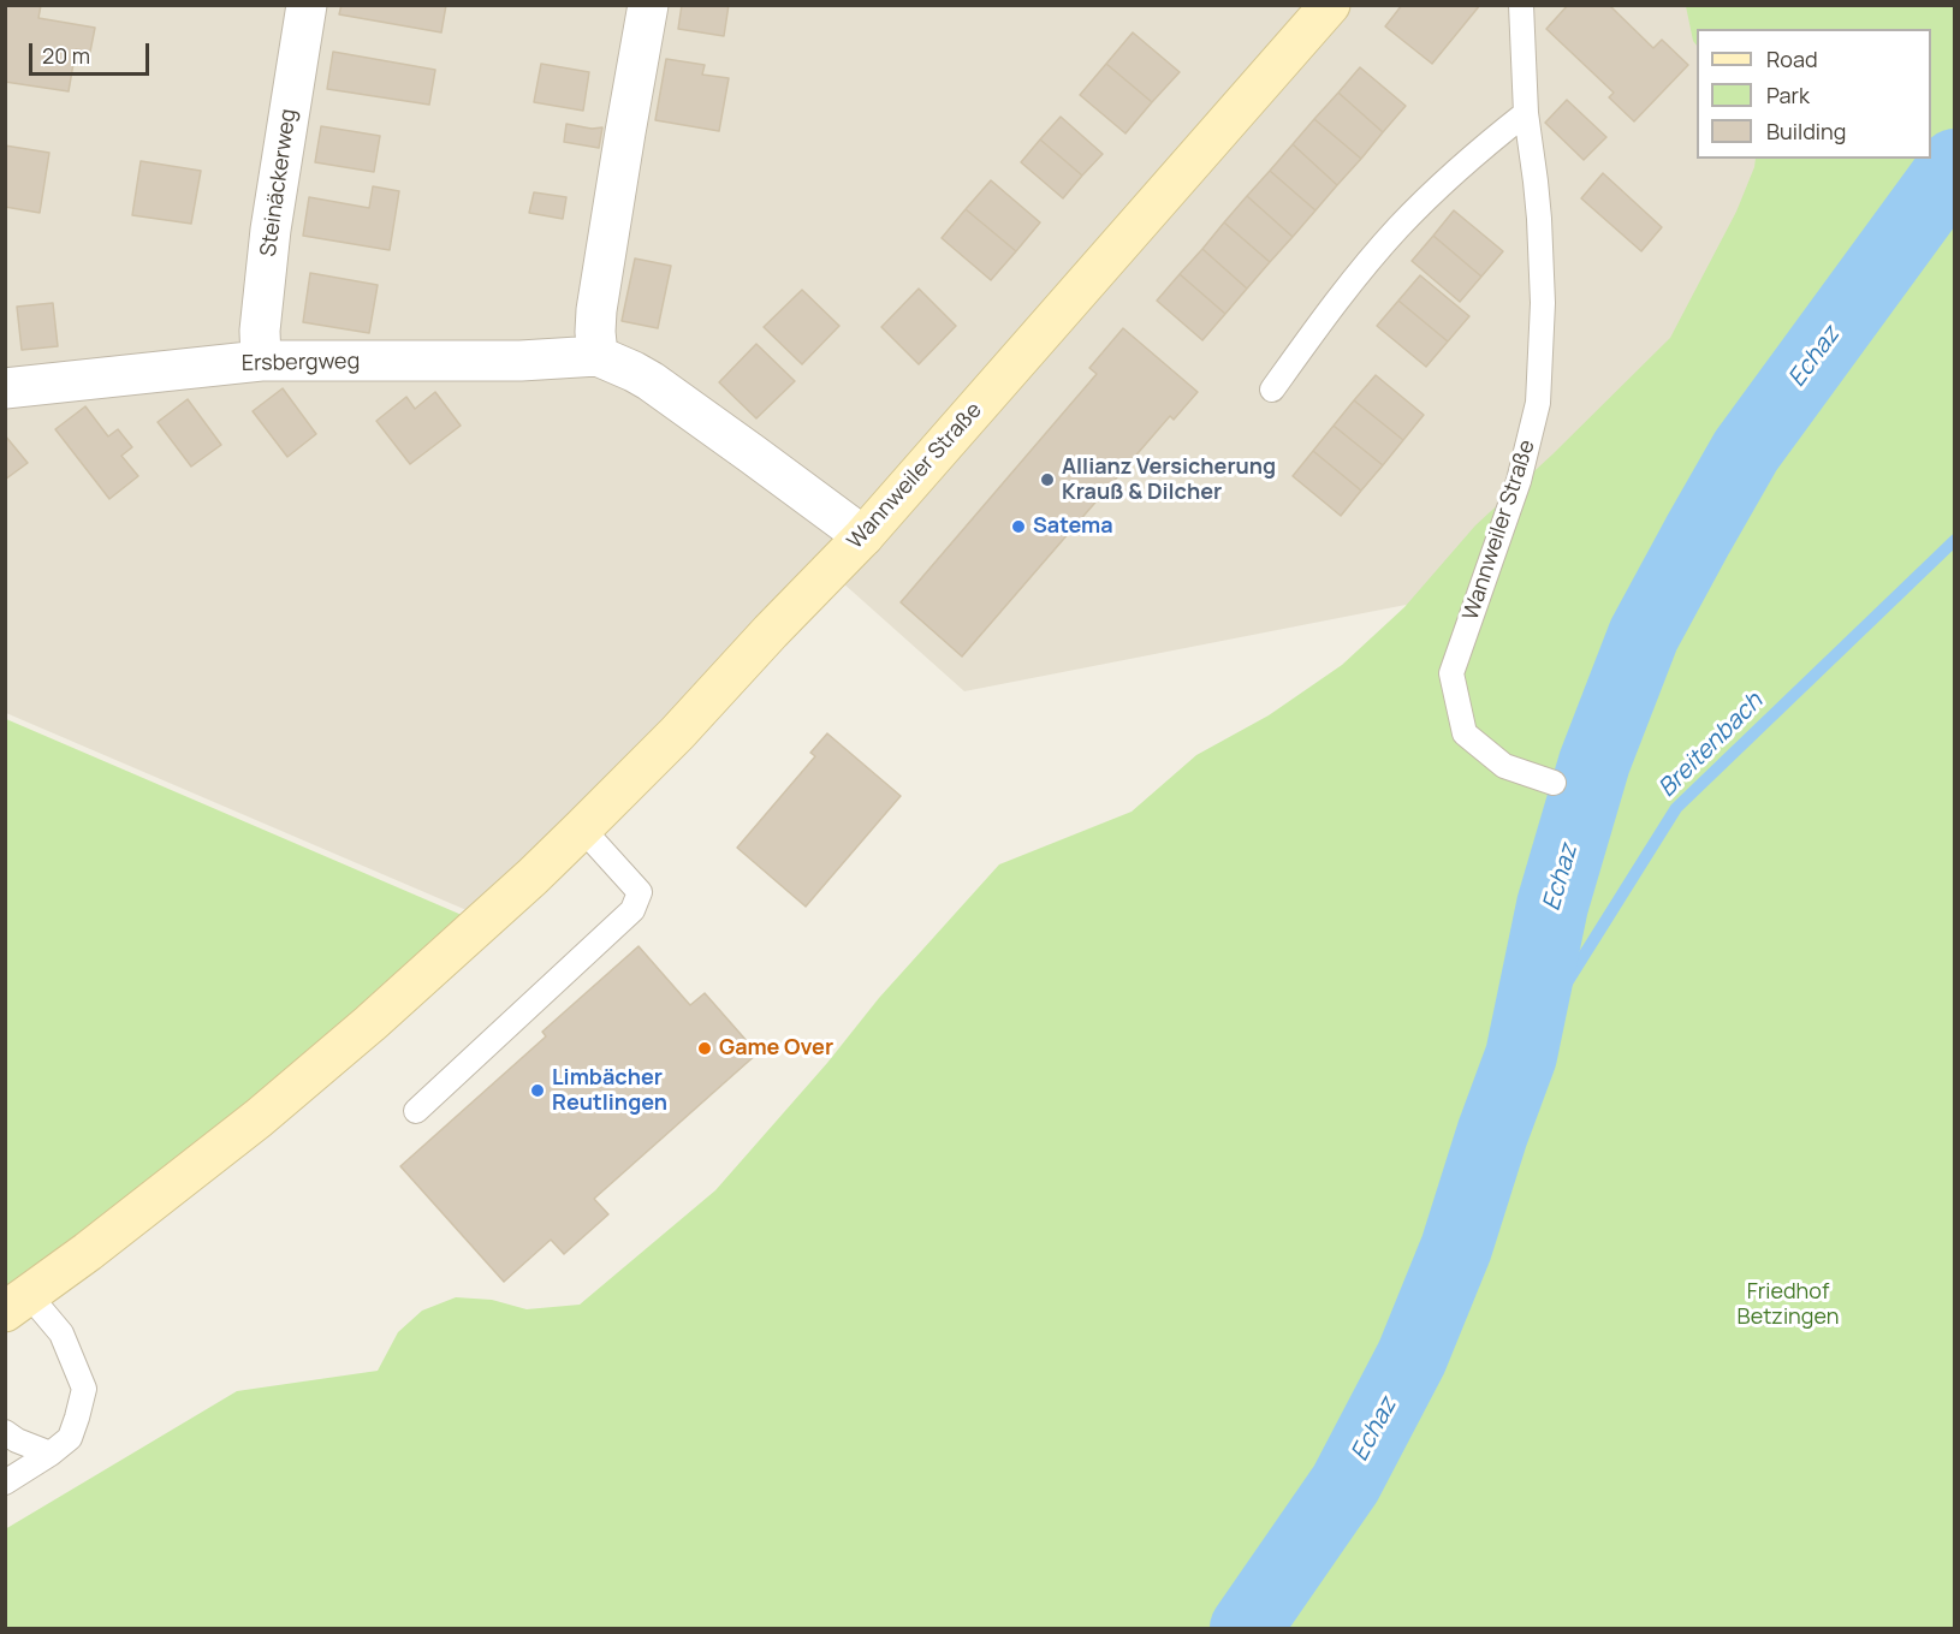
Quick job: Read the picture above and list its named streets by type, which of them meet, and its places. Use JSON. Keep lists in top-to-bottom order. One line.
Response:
{"streets":{"main road":["Wannweiler Straße"],"street":["Steinäckerweg","Ersbergweg"]},"crossings":[["Steinäckerweg","Ersbergweg"],["Ersbergweg","Wannweiler Straße"]],"water":["Echaz","Breitenbach"],"parks":["Friedhof Betzingen"],"places":["Allianz Versicherung Krauß & Dilcher","Satema","Game Over","Limbächer Reutlingen"],"legend":["Road","Park","Building"],"scale_bar":"20 m"}
